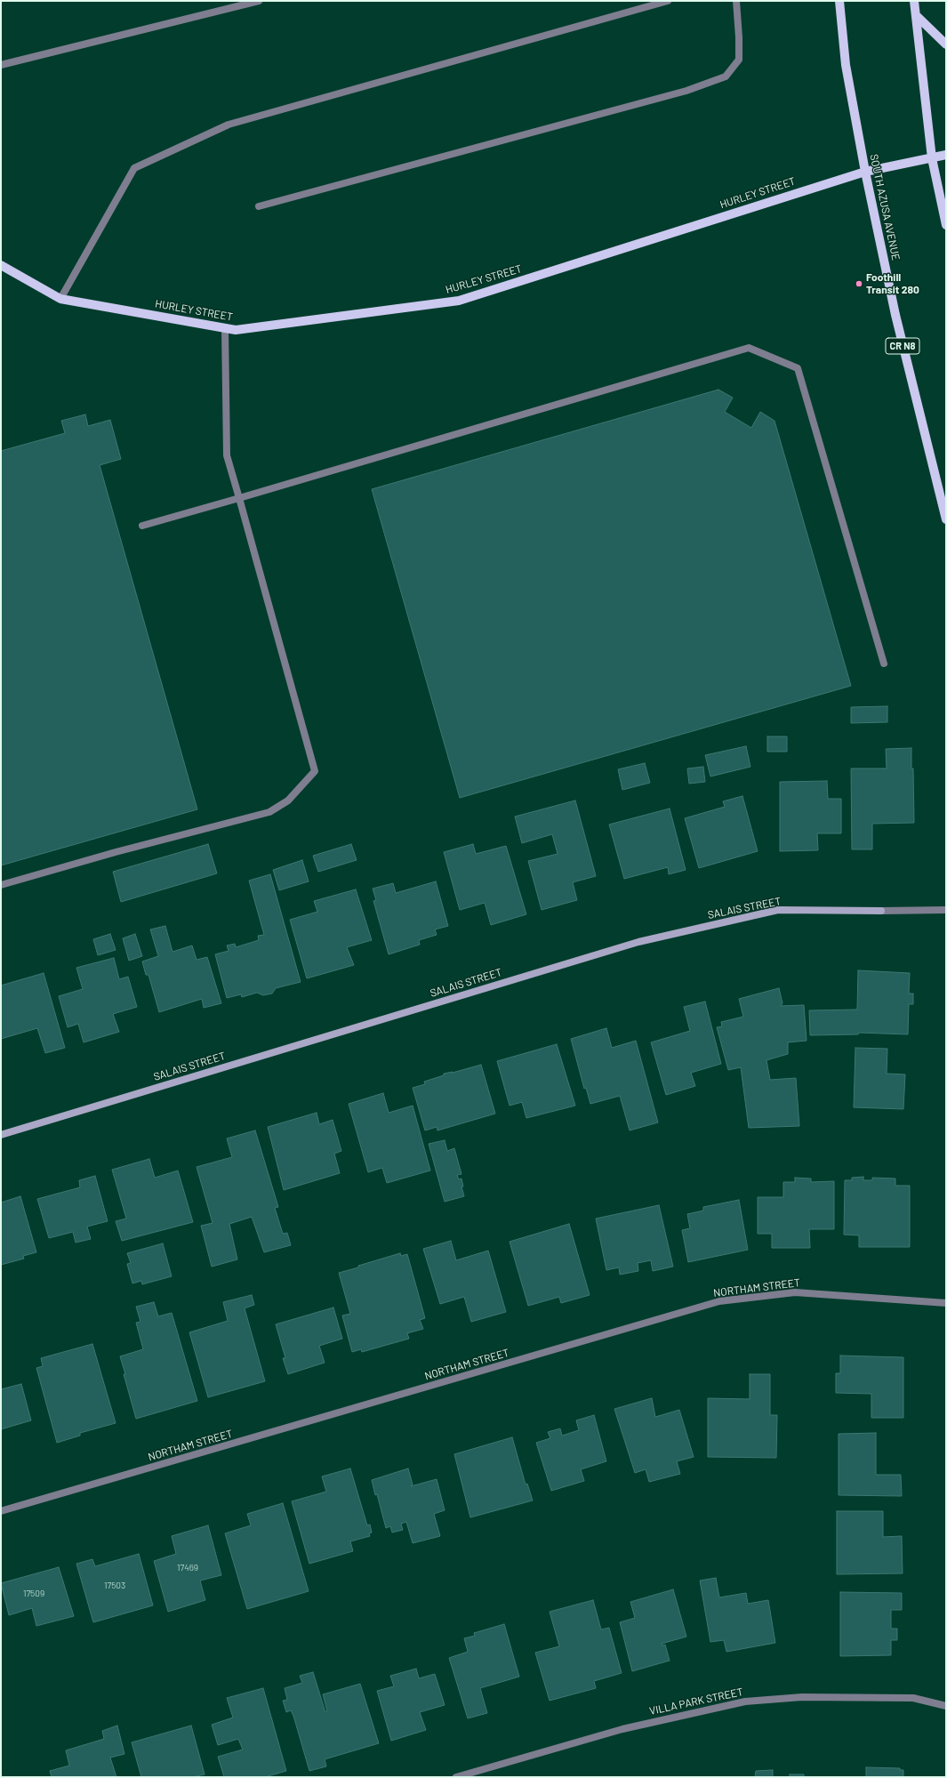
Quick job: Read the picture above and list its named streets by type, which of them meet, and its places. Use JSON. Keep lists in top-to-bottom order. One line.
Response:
{"streets":{"main road":["HURLEY STREET","SOUTH AZUSA AVENUE","CR N8"],"street":["SALAIS STREET","NORTHAM STREET","VILLA PARK STREET"]},"crossings":[["HURLEY STREET","SOUTH AZUSA AVENUE"]],"places":["Foothill Transit 280"],"house_numbers":["17469","17503","17509"]}
